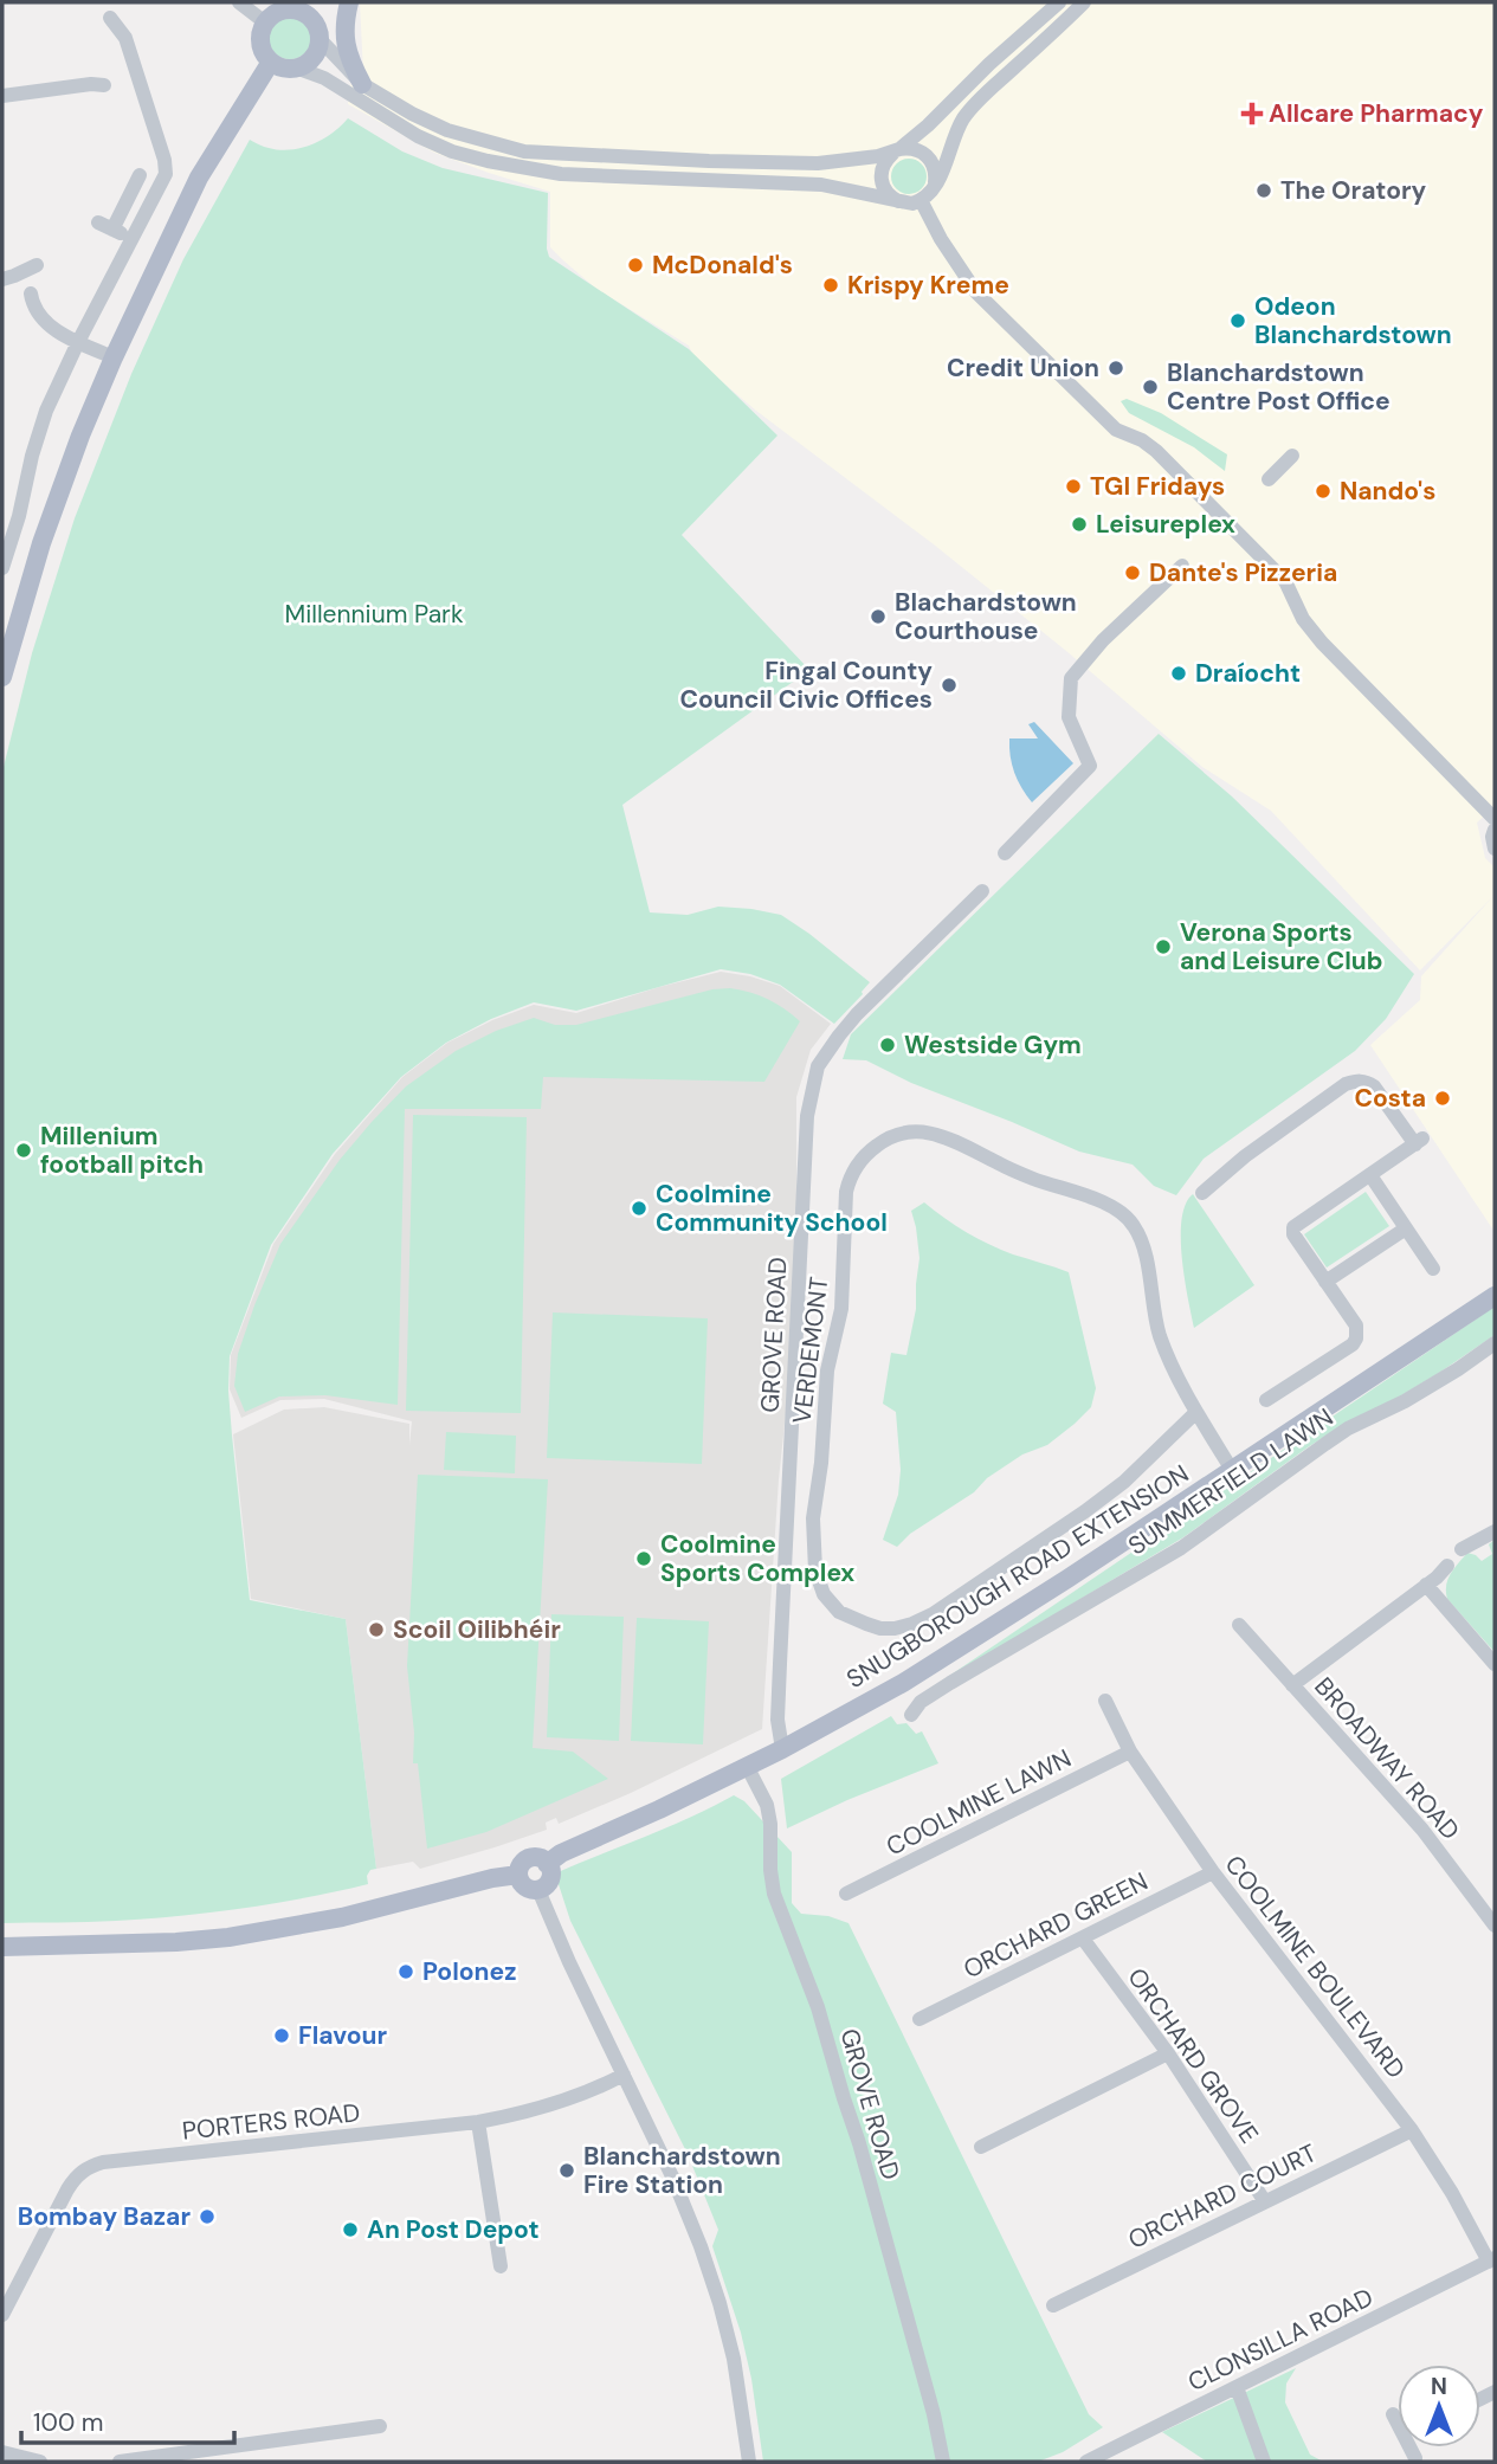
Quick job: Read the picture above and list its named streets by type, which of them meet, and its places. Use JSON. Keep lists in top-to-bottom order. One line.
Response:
{"streets":{"main road":["SNUGBOROUGH ROAD EXTENSION"],"street":["GROVE ROAD","VERDEMONT","SUMMERFIELD LAWN","BROADWAY ROAD","COOLMINE LAWN","ORCHARD GREEN","COOLMINE BOULEVARD","ORCHARD GROVE","PORTERS ROAD","ORCHARD COURT","CLONSILLA ROAD"]},"crossings":[["GROVE ROAD","SNUGBOROUGH ROAD EXTENSION"],["VERDEMONT","SNUGBOROUGH ROAD EXTENSION"],["COOLMINE LAWN","COOLMINE BOULEVARD"],["ORCHARD GREEN","COOLMINE BOULEVARD"],["ORCHARD GREEN","ORCHARD GROVE"],["COOLMINE BOULEVARD","ORCHARD COURT"],["COOLMINE BOULEVARD","CLONSILLA ROAD"],["ORCHARD GROVE","ORCHARD COURT"]],"parks":["Millennium Park"],"places":{"health":["Allcare Pharmacy"],"other":["The Oratory","McDonald's","Krispy Kreme","Odeon Blanchardstown","Credit Union","Blanchardstown Centre Post Office","TGI Fridays","Nando's","Leisureplex","Dante's Pizzeria","Blachardstown Courthouse","Draíocht","Fingal County Council Civic Offices","Verona Sports and Leisure Club","Westside Gym","Costa","Millenium football pitch","Coolmine Community School","Coolmine Sports Complex","Scoil Oilibhéir","Polonez","Flavour","Blanchardstown Fire Station","Bombay Bazar","An Post Depot"]},"scale_bar":"100 m","north":"top"}
